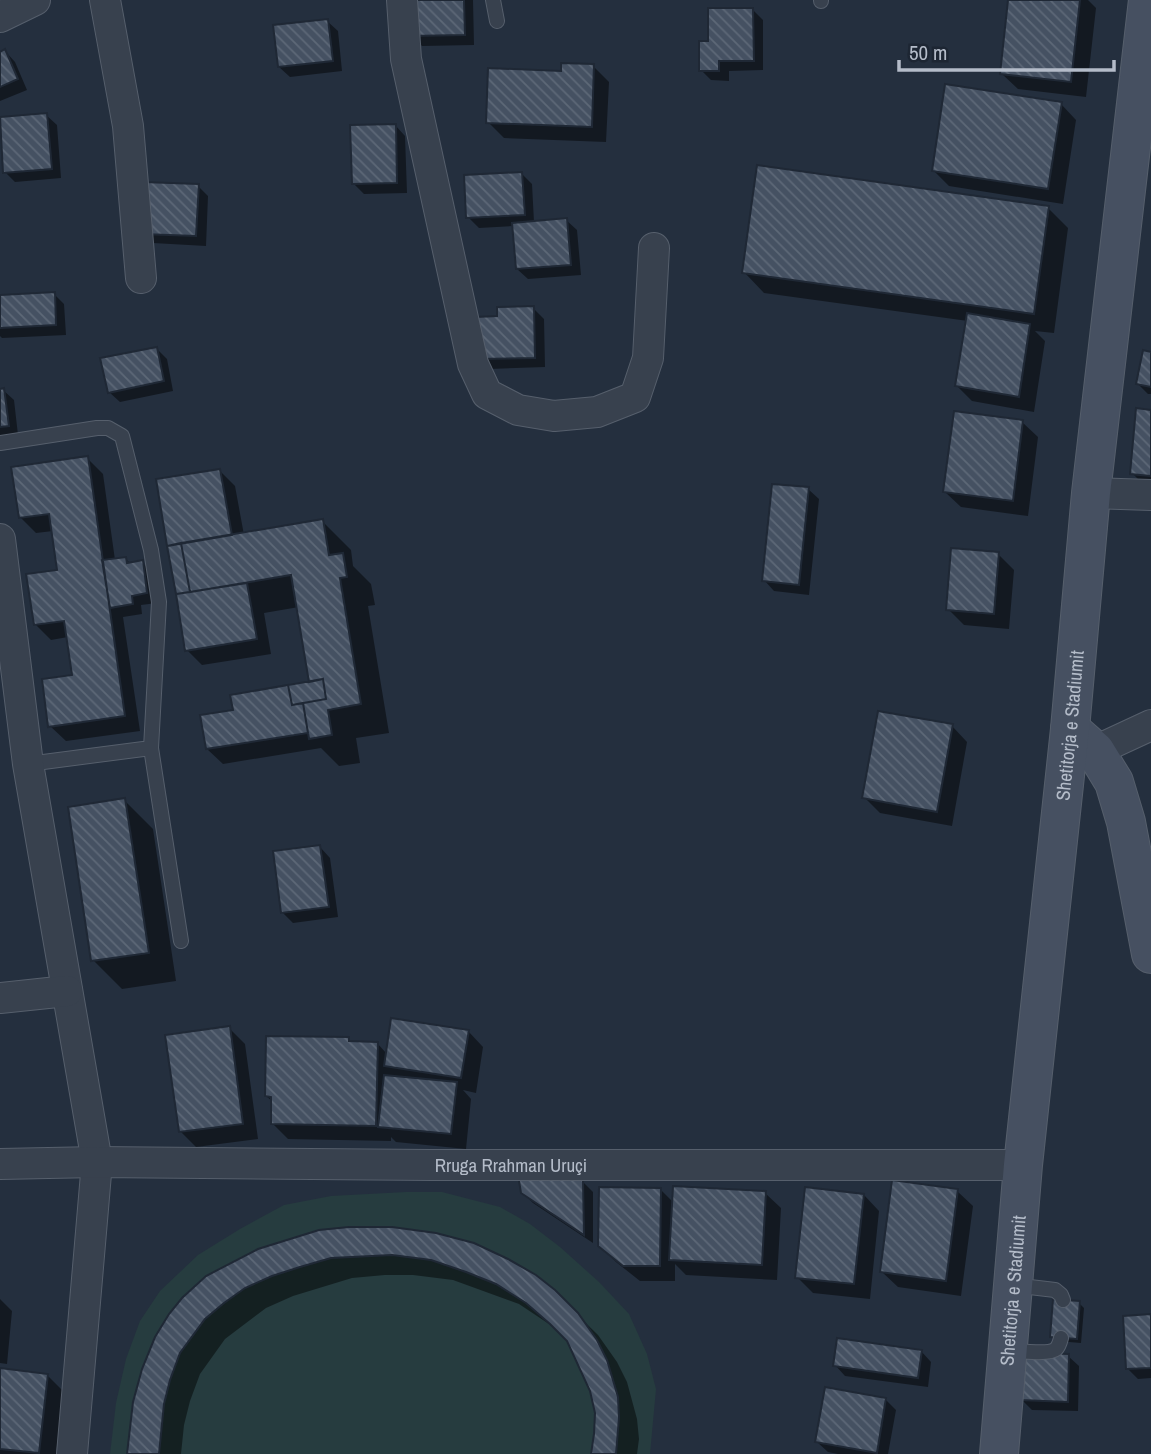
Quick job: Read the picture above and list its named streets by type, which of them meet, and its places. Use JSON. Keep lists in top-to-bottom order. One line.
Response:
{"streets":{"main road":["Shetitorja e Stadiumit"],"street":["Rruga Rrahman Uruçi"]},"crossings":[["Shetitorja e Stadiumit","Rruga Rrahman Uruçi"]],"scale_bar":"50 m"}
